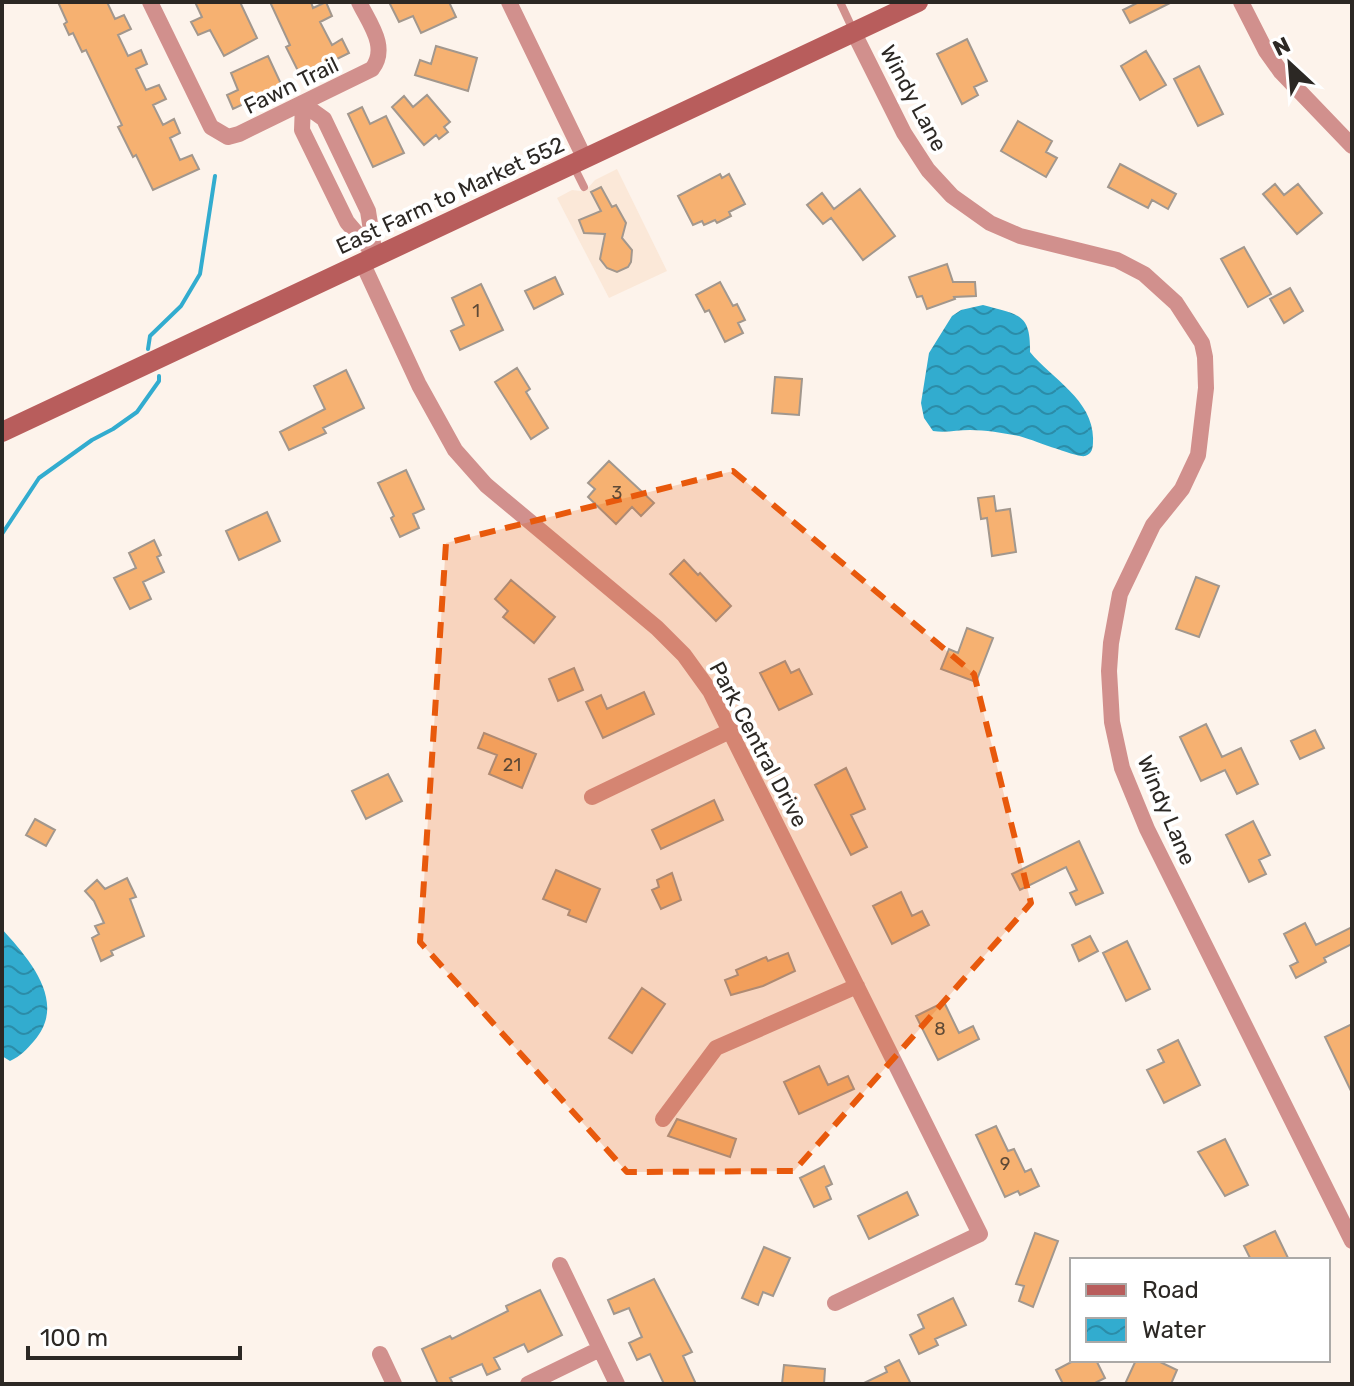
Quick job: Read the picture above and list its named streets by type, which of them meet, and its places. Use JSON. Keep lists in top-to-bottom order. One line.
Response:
{"streets":{"main road":["East Farm to Market 552"],"street":["Fawn Trail","Windy Lane","Park Central Drive"]},"crossings":[["Windy Lane","East Farm to Market 552"],["East Farm to Market 552","Park Central Drive"]],"house_numbers":["1","3","21","8","9"],"legend":["Road","Water"],"scale_bar":"100 m","north":"top left"}
